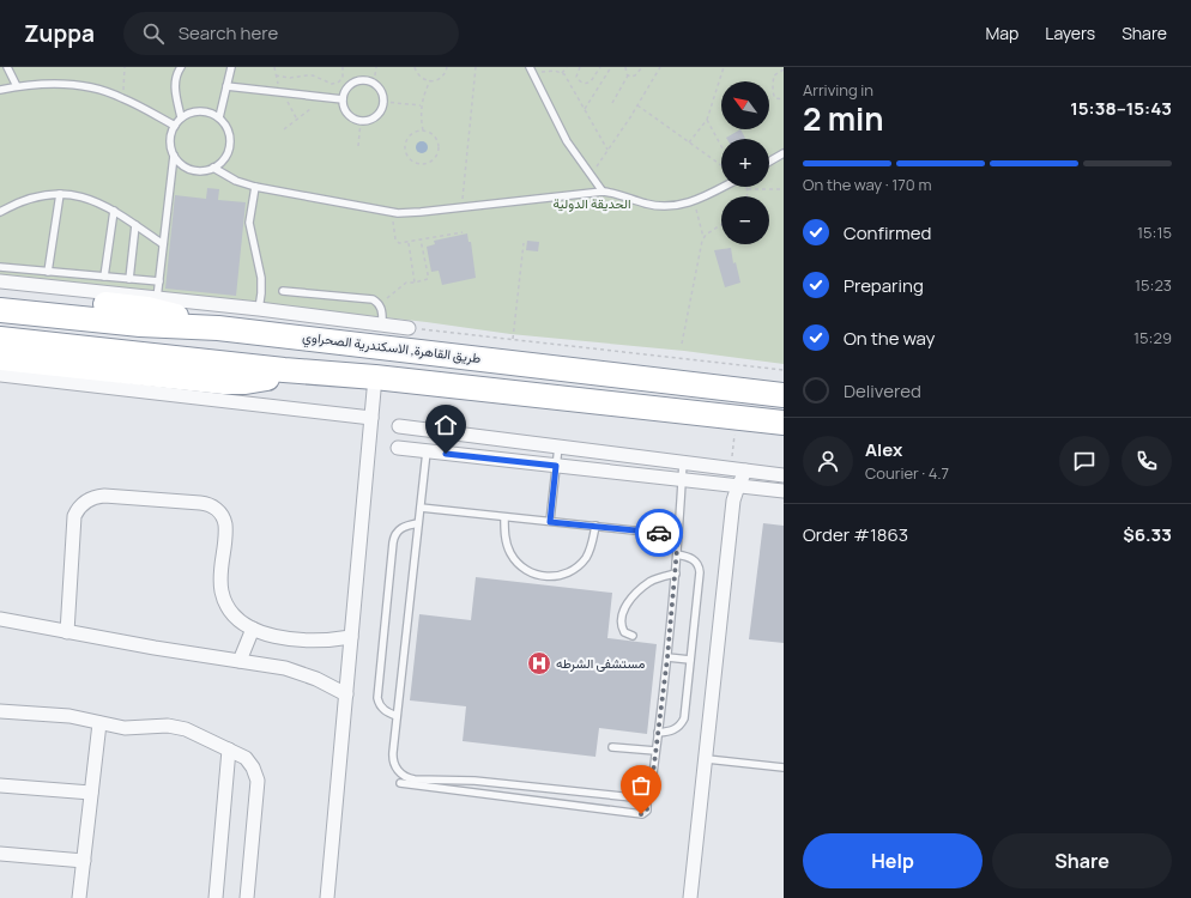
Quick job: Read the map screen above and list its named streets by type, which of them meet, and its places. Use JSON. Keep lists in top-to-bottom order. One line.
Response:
{"streets":{"highway":["طريق القاهرة, الاسكندرية الصحراوي"]},"parks":["الحديقة الدولية"],"places":{"hospital":["مستشفى الشرطه"]},"north":"top left","page":{"header":"Zuppa","search":"Search here","nav":["Map","Layers","Share"],"heading":["2 min","Arriving in","15:38–15:43"],"panel":["Alex","Courier · 4.7","Order #1863","$6.33"],"map_buttons":["+","−"],"bar":"On the way · 170 m","list":[["Confirmed","15:15"],["Preparing","15:23"],["On the way","15:29"],"Delivered"],"buttons":["Help","Share"]}}
